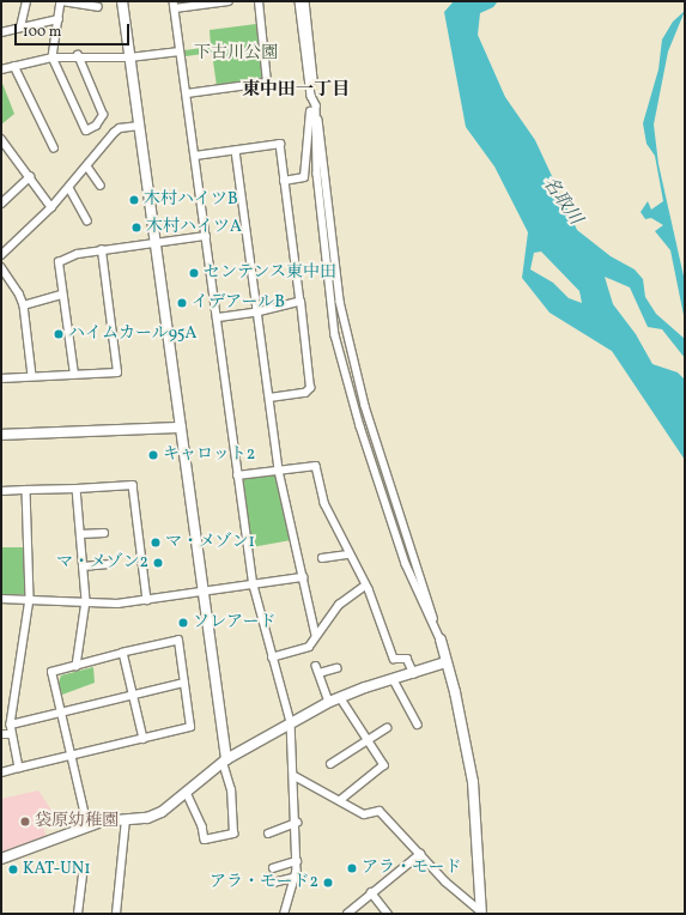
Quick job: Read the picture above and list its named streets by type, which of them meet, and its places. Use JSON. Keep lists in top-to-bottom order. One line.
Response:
{"districts":["東中田一丁目"],"water":["名取川"],"parks":["下古川公園"],"places":["木村ハイツB","木村ハイツA","センテンス東中田","イデアールB","ハイムカール95A","キャロット2","マ・メゾン1","マ・メゾン2","ソレアード","袋原幼稚園","アラ・モード","KAT-UN1","アラ・モード2"],"scale_bar":"100 m"}
